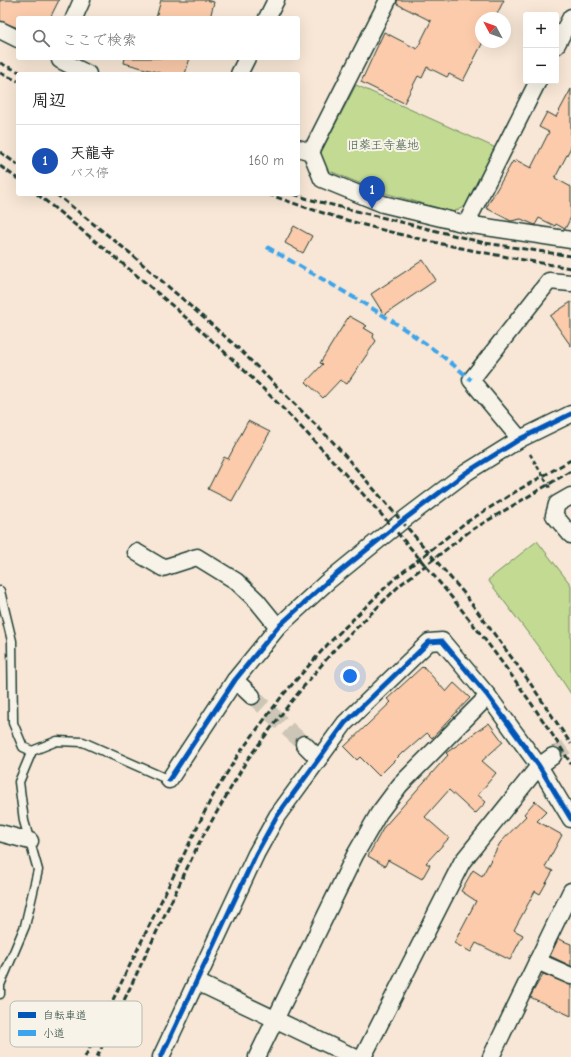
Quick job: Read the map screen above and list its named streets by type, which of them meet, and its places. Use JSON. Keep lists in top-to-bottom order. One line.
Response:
{"parks":["旧薬王寺墓地"],"legend":["自転車道","小道"],"north":"top left","page":{"map_buttons":["+","−"],"search":"ここで検索","heading":"周辺","list":[{"mark":"1","name":"天龍寺","note":"バス停","value":"160 m"}],"pins":"1"}}
